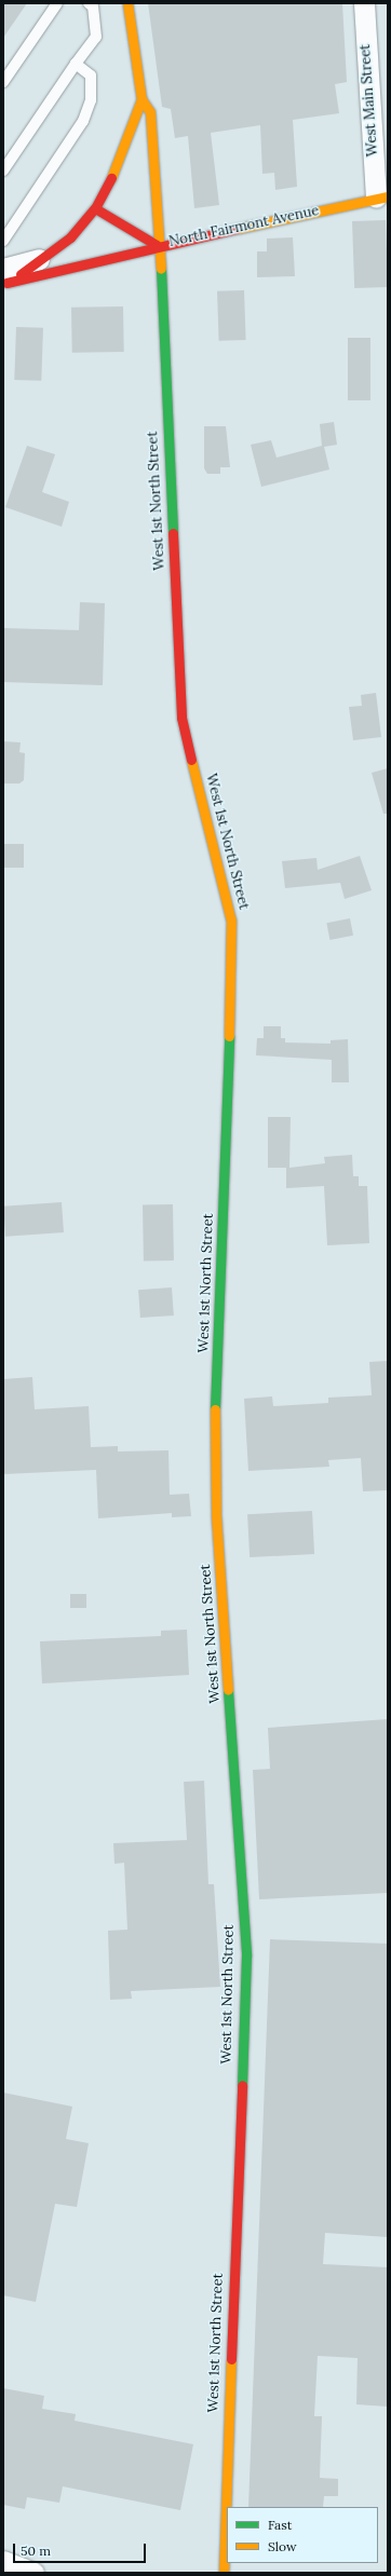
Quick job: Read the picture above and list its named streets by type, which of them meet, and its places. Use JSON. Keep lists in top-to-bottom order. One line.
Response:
{"streets":{"street":["West Main Street","North Fairmont Avenue","West 1st North Street"]},"crossings":[["West Main Street","North Fairmont Avenue"],["North Fairmont Avenue","West 1st North Street"]],"legend":["Fast","Slow"],"scale_bar":"50 m"}
